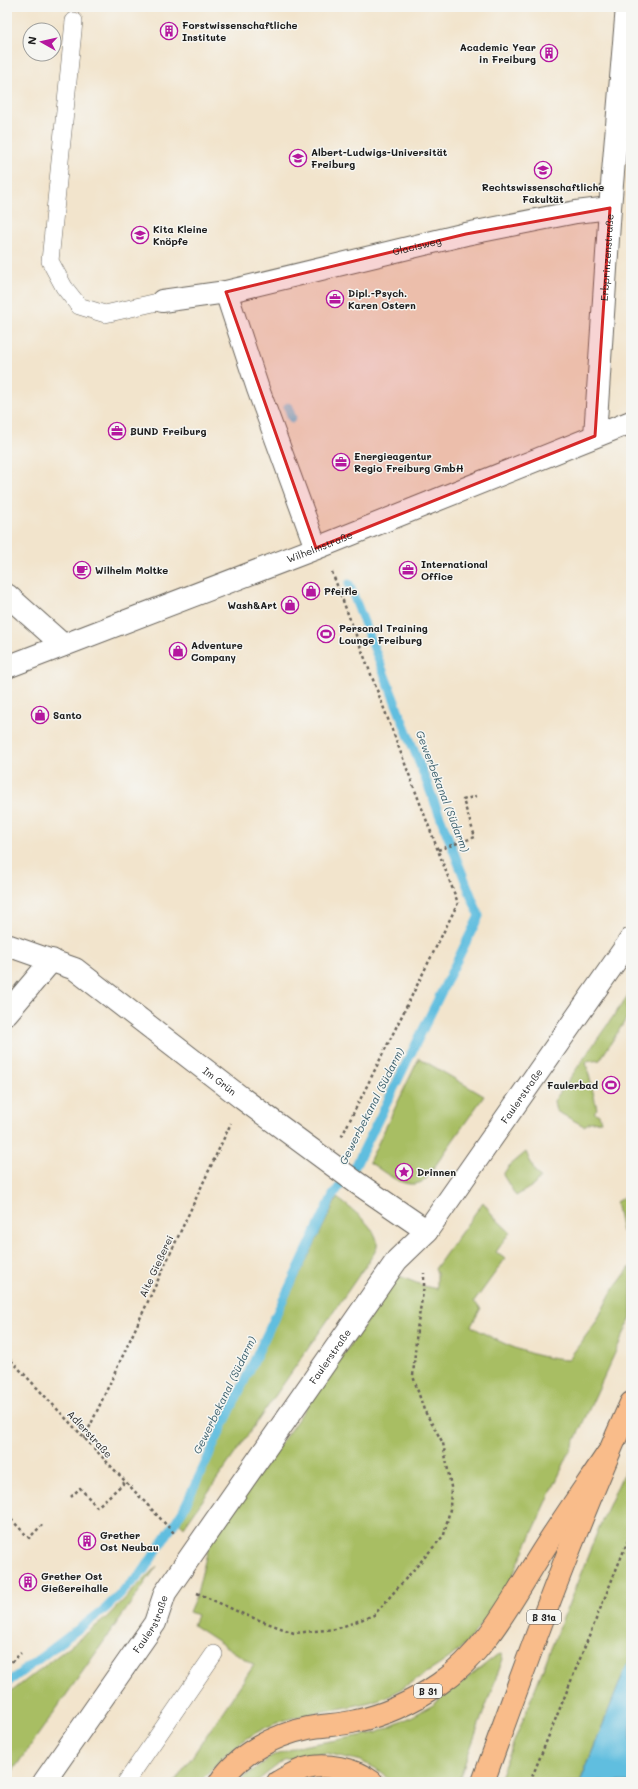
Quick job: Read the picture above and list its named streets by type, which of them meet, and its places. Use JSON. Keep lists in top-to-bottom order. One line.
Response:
{"streets":{"highway":["B 31a","B 31"],"street":["Glacisweg","Erbprinzenstraße","Wilhelmstraße","Im Grün","Faulerstraße"],"path":["Alte Gießerei","Adlerstraße"]},"crossings":[["Glacisweg","Erbprinzenstraße"],["Erbprinzenstraße","Wilhelmstraße"],["Im Grün","Faulerstraße"],["Im Grün","Alte Gießerei"],["Alte Gießerei","Adlerstraße"],["B 31a","B 31"]],"water":["Gewerbekanal (Südarm)"],"places":{"building":["Forstwissenschaftliche Institute","Academic Year in Freiburg","Grether Ost Neubau","Grether Ost Gießereihalle"],"school or university":["Albert-Ludwigs-Universität Freiburg","Rechtswissenschaftliche Fakultät","Kita Kleine Knöpfe"],"office":["Dipl.-Psych. Karen Ostern","BUND Freiburg","Energieagentur Regio Freiburg GmbH","International Office"],"cafe":["Wilhelm Moltke"],"shop":["Pfeifle","Wash&Art","Adventure Company","Santo"],"sports":["Personal Training Lounge Freiburg","Faulerbad"],"place":["Drinnen"]},"north":"left"}
